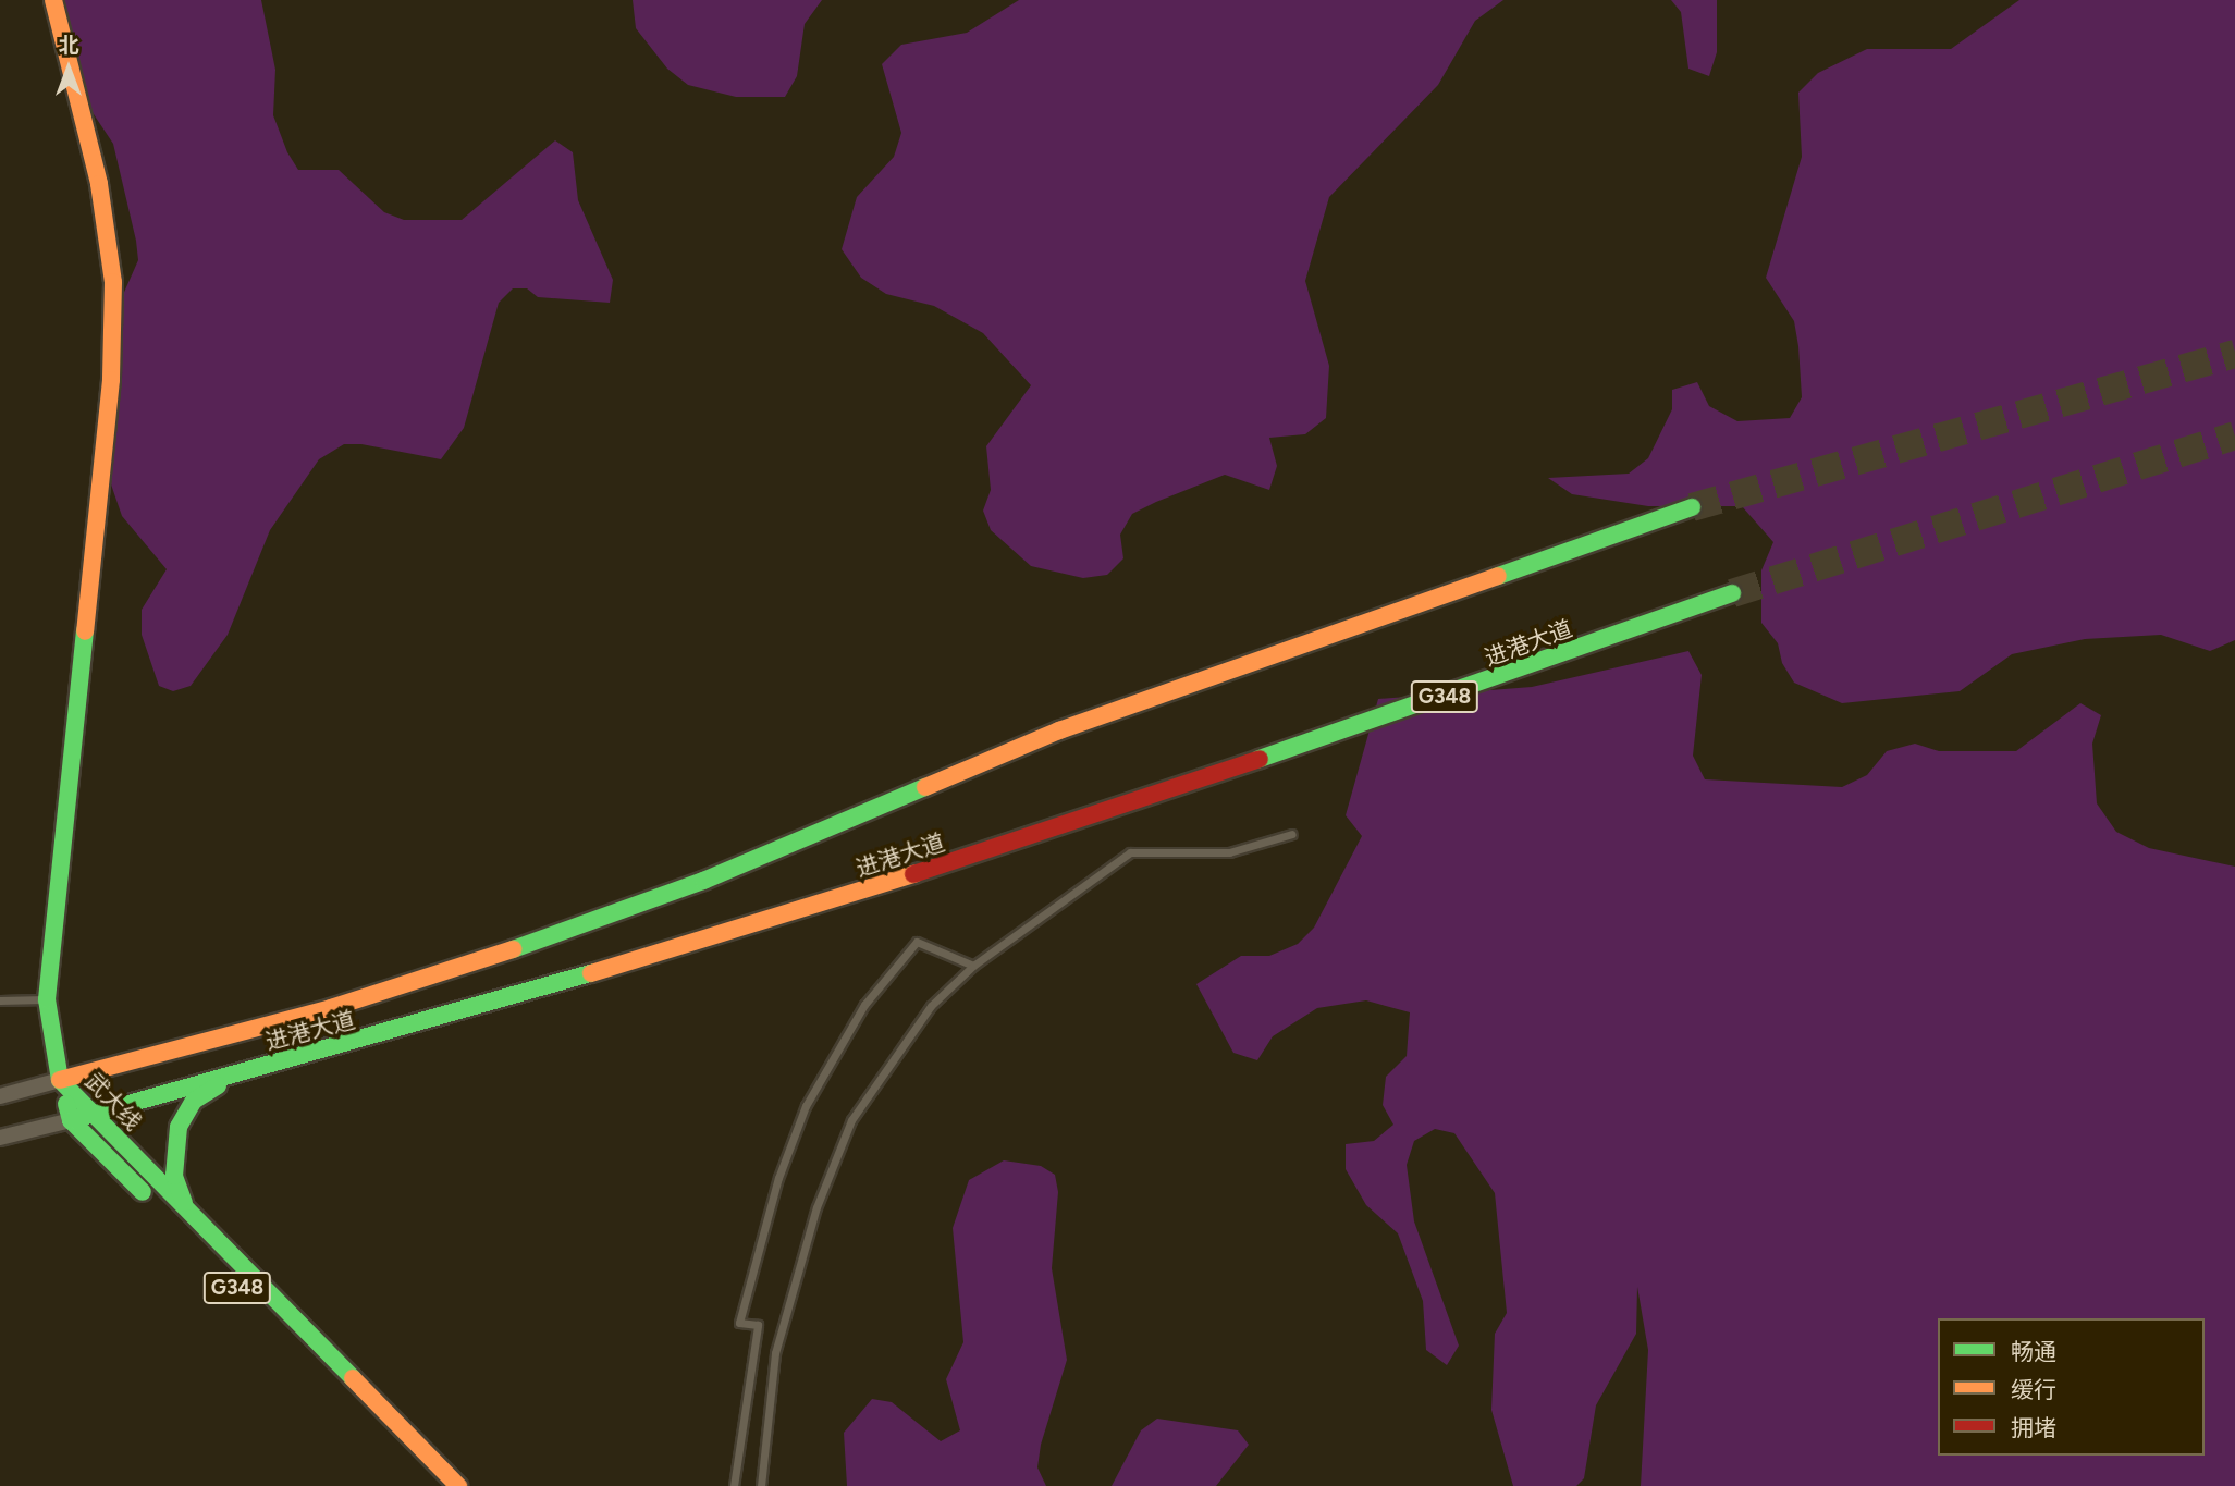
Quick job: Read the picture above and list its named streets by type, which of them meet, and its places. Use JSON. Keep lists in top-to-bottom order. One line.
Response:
{"streets":{"main road":["进港大道","G348","武大线"]},"crossings":[["进港大道","武大线"]],"legend":["畅通","缓行","拥堵"],"north":"top"}
